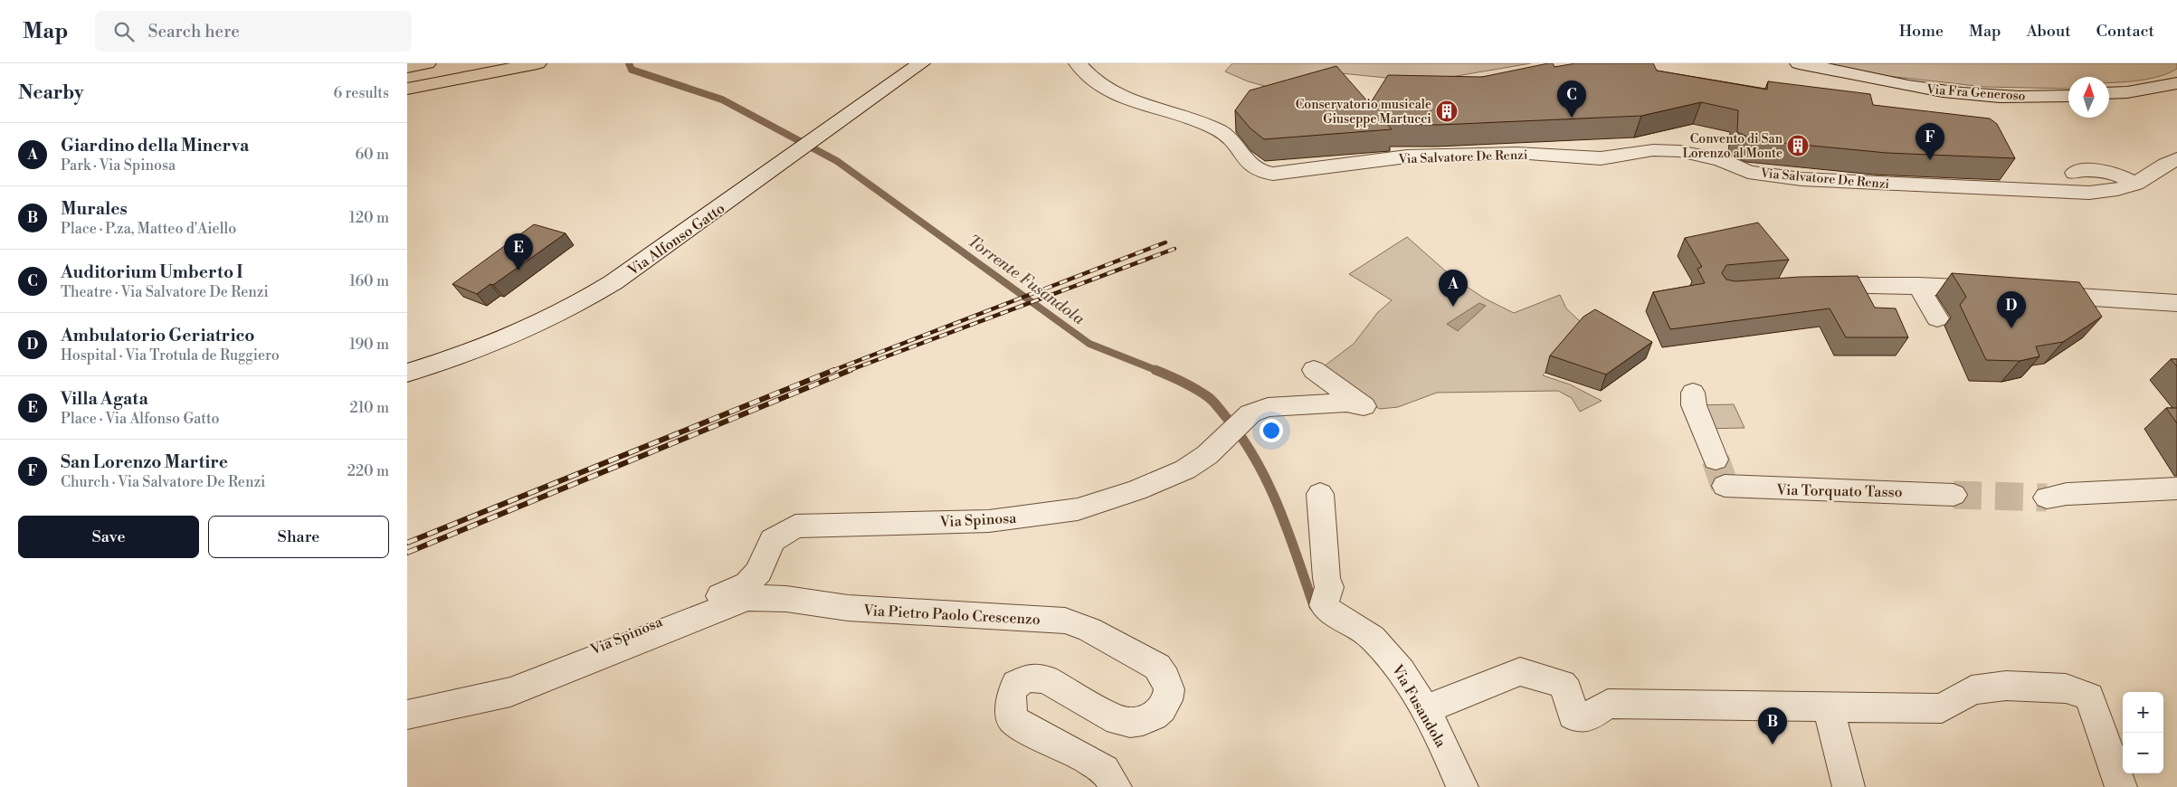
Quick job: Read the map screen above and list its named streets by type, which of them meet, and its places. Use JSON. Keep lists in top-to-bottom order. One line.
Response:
{"streets":{"street":["Via Fra Generoso","Via Salvatore De Renzi","Via Alfonso Gatto","Via Torquato Tasso","Via Spinosa","Via Pietro Paolo Crescenzo","Via Fusandola"]},"crossings":[["Via Spinosa","Via Pietro Paolo Crescenzo"]],"water":["Torrente Fusandola"],"places":{"building":["Conservatorio musicale Giuseppe Martucci","Convento di San Lorenzo al Monte"]},"north":"top","page":{"header":"Map","search":"Search here","nav":["Home","Map","About","Contact"],"heading":["Nearby","6 results"],"pins":["C","F","E","A","D","B"],"list":[{"mark":"A","name":"Giardino della Minerva","note":"Park · Via Spinosa","value":"60 m"},{"mark":"B","name":"Murales","note":"Place · P.za, Matteo d'Aiello","value":"120 m"},{"mark":"C","name":"Auditorium Umberto I","note":"Theatre · Via Salvatore De Renzi","value":"160 m"},{"mark":"D","name":"Ambulatorio Geriatrico","note":"Hospital · Via Trotula de Ruggiero","value":"190 m"},{"mark":"E","name":"Villa Agata","note":"Place · Via Alfonso Gatto","value":"210 m"},{"mark":"F","name":"San Lorenzo Martire","note":"Church · Via Salvatore De Renzi","value":"220 m"}],"buttons":["Save","Share"],"map_buttons":["+","−"]}}
